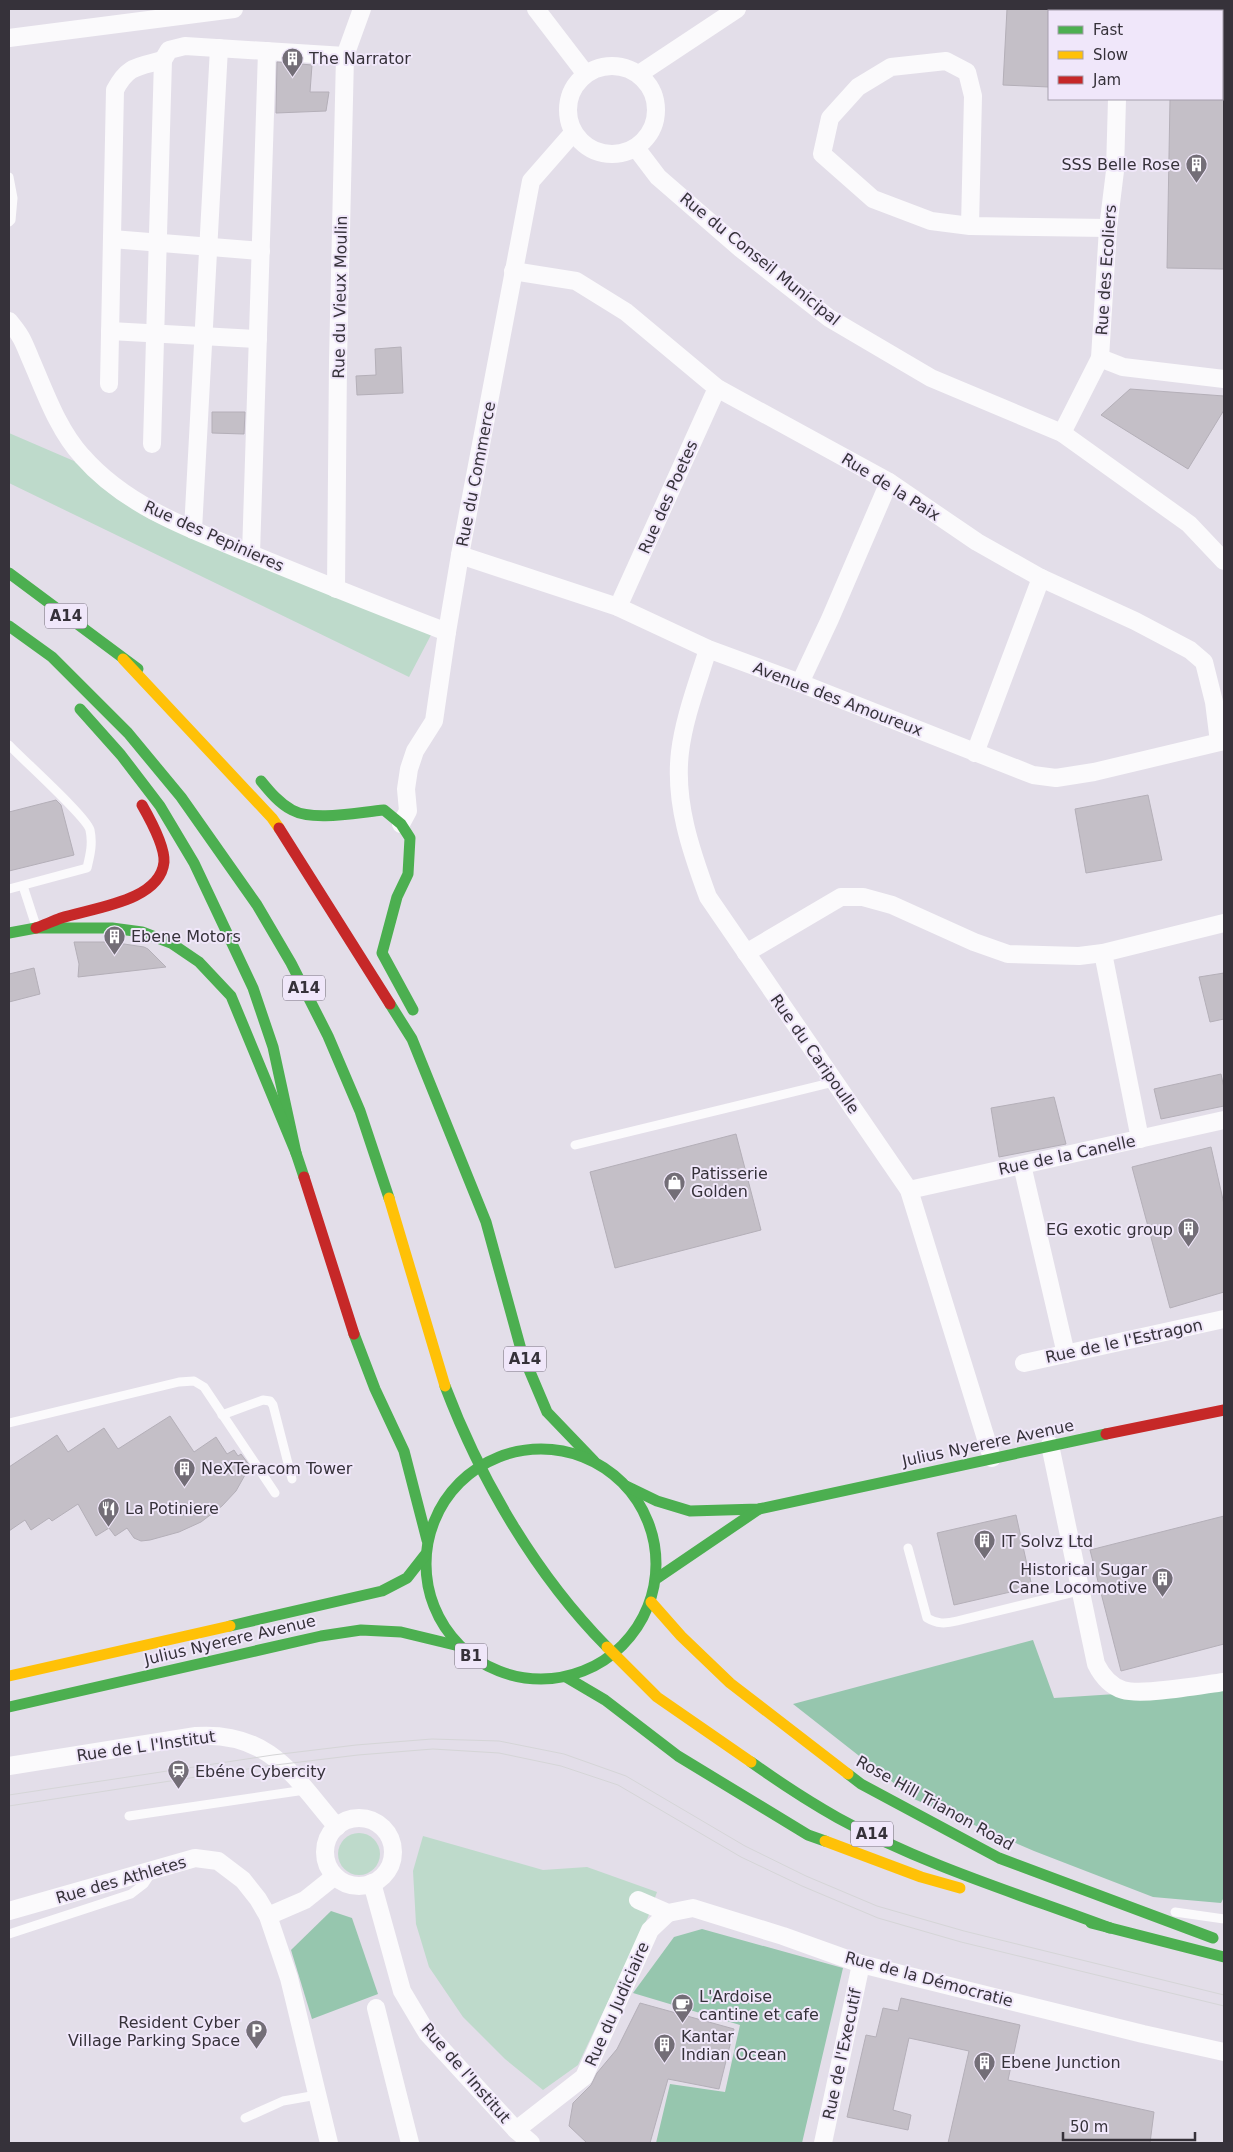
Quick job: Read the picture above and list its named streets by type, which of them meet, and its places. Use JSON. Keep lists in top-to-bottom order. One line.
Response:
{"streets":{"main road":["A14","Julius Nyerere Avenue","B1","Rose Hill Trianon Road"],"street":["Rue du Conseil Municipal","Rue des Ecoliers","Rue du Vieux Moulin","Rue du Commerce","Rue de la Paix","Rue des Poetes","Rue des Pepinieres","Avenue des Amoureux","Rue du Caripoulle","Rue de la Canelle","Rue de le I'Estragon","Rue de L l'Institut","Rue des Athletes","Rue de la Démocratie","Rue du Judiciaire","Rue de l'Executif","Rue de l'Institut"]},"crossings":[["Rue du Conseil Municipal","Rue des Ecoliers"],["Rue du Conseil Municipal","Rue du Commerce"],["Rue du Vieux Moulin","Rue des Pepinieres"],["Rue du Commerce","Rue de la Paix"],["Rue du Commerce","Rue des Pepinieres"],["Rue du Commerce","Avenue des Amoureux"],["Rue de la Paix","Rue des Poetes"],["Rue de la Paix","Avenue des Amoureux"],["Rue des Poetes","Avenue des Amoureux"],["A14","Julius Nyerere Avenue"],["Avenue des Amoureux","Rue du Caripoulle"],["Rue du Caripoulle","Rue de la Canelle"],["Rue du Caripoulle","Julius Nyerere Avenue"],["Julius Nyerere Avenue","Rose Hill Trianon Road"],["Rue de L l'Institut","Rue de l'Institut"],["Rue de la Démocratie","Rue du Judiciaire"],["Rue de la Démocratie","Rue de l'Executif"],["Rue du Judiciaire","Rue de l'Institut"]],"places":{"building":["The Narrator","SSS Belle Rose","Ebene Motors","EG exotic group","NeXTeracom Tower","IT Solvz Ltd","Historical Sugar Cane Locomotive","Kantar Indian Ocean","Ebene Junction"],"shop":["Patisserie Golden"],"restaurant":["La Potiniere"],"station":["Ebéne Cybercity"],"cafe":["L'Ardoise cantine et cafe"],"parking":["Resident Cyber Village Parking Space"]},"legend":["Fast","Slow","Jam"],"scale_bar":"50 m"}
